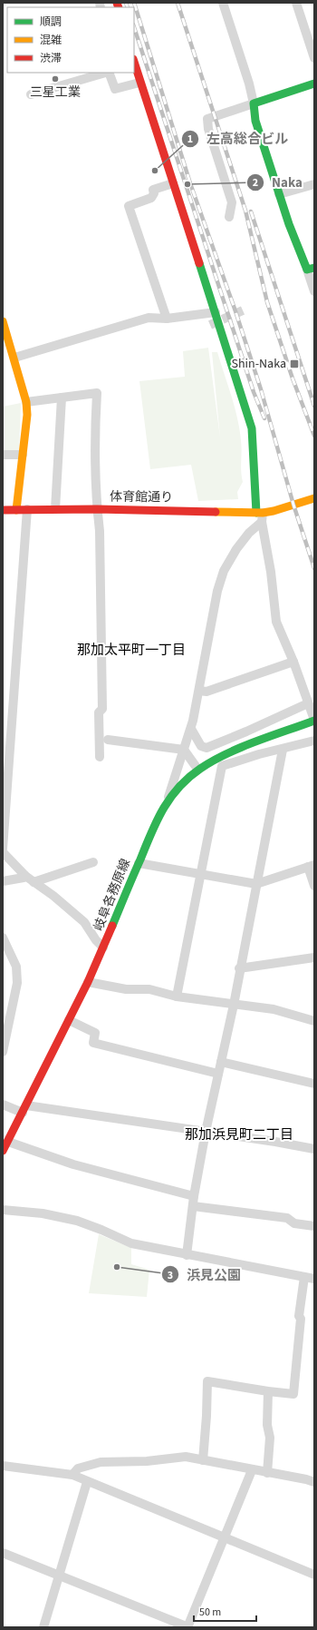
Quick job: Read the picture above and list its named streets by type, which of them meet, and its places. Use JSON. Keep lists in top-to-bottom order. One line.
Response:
{"streets":{"street":["体育館通り","岐阜各務原線"]},"districts":["那加太平町一丁目","那加浜見町二丁目"],"places":{"other":["三星工業","左高総合ビル","Naka","浜見公園"],"transit":["Shin-Naka"]},"legend":["順調","混雑","渋滞"],"scale_bar":"50 m"}
